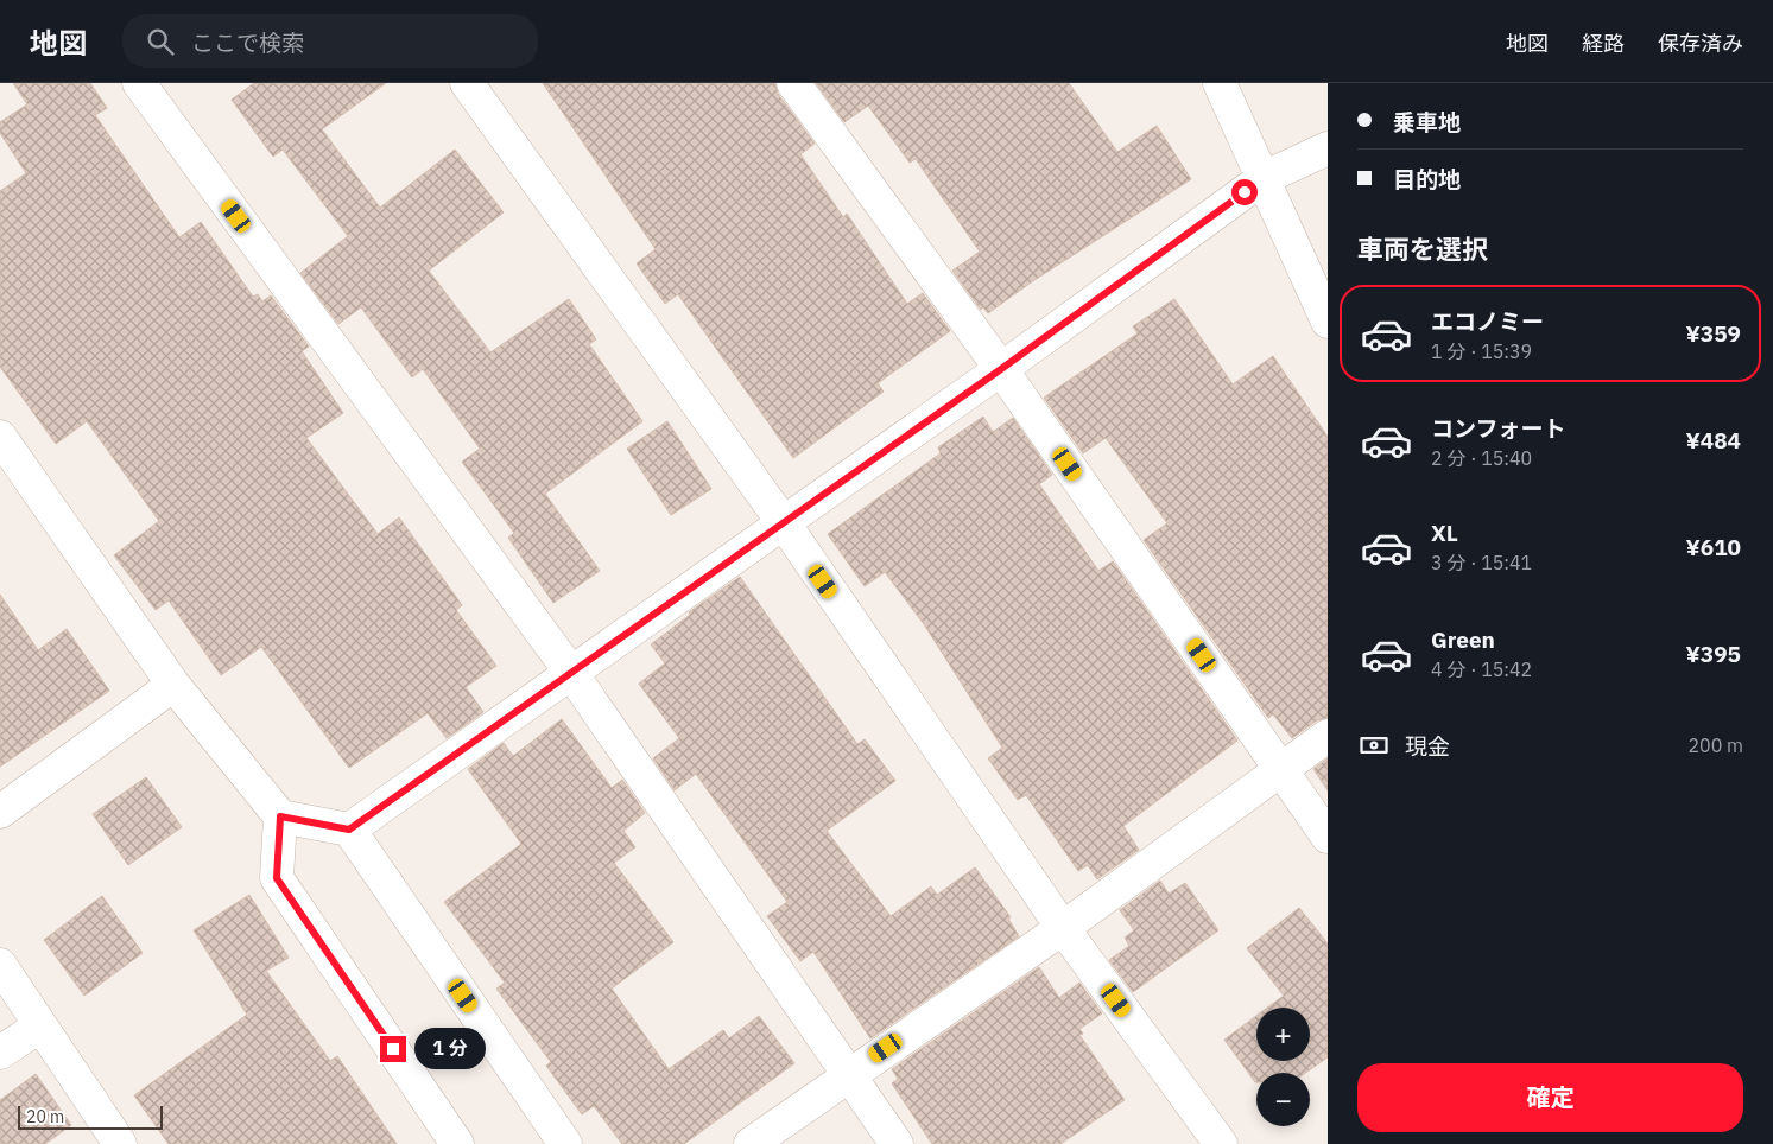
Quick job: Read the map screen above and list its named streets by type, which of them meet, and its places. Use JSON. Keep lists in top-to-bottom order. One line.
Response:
{"scale_bar":"20 m","page":{"header":"地図","search":"ここで検索","nav":["地図","経路","保存済み"],"banner":["乗車地","目的地"],"heading":"車両を選択","list":[{"name":"エコノミー","note":"1 分 · 15:39","value":"¥359"},{"name":"コンフォート","note":"2 分 · 15:40","value":"¥484"},{"name":"XL","note":"3 分 · 15:41","value":"¥610"},{"name":"Green","note":"4 分 · 15:42","value":"¥395"}],"pay":["現金","200 m"],"map_buttons":["+","−"],"bubble":"1 分","buttons":"確定","scale":"20 m"}}
